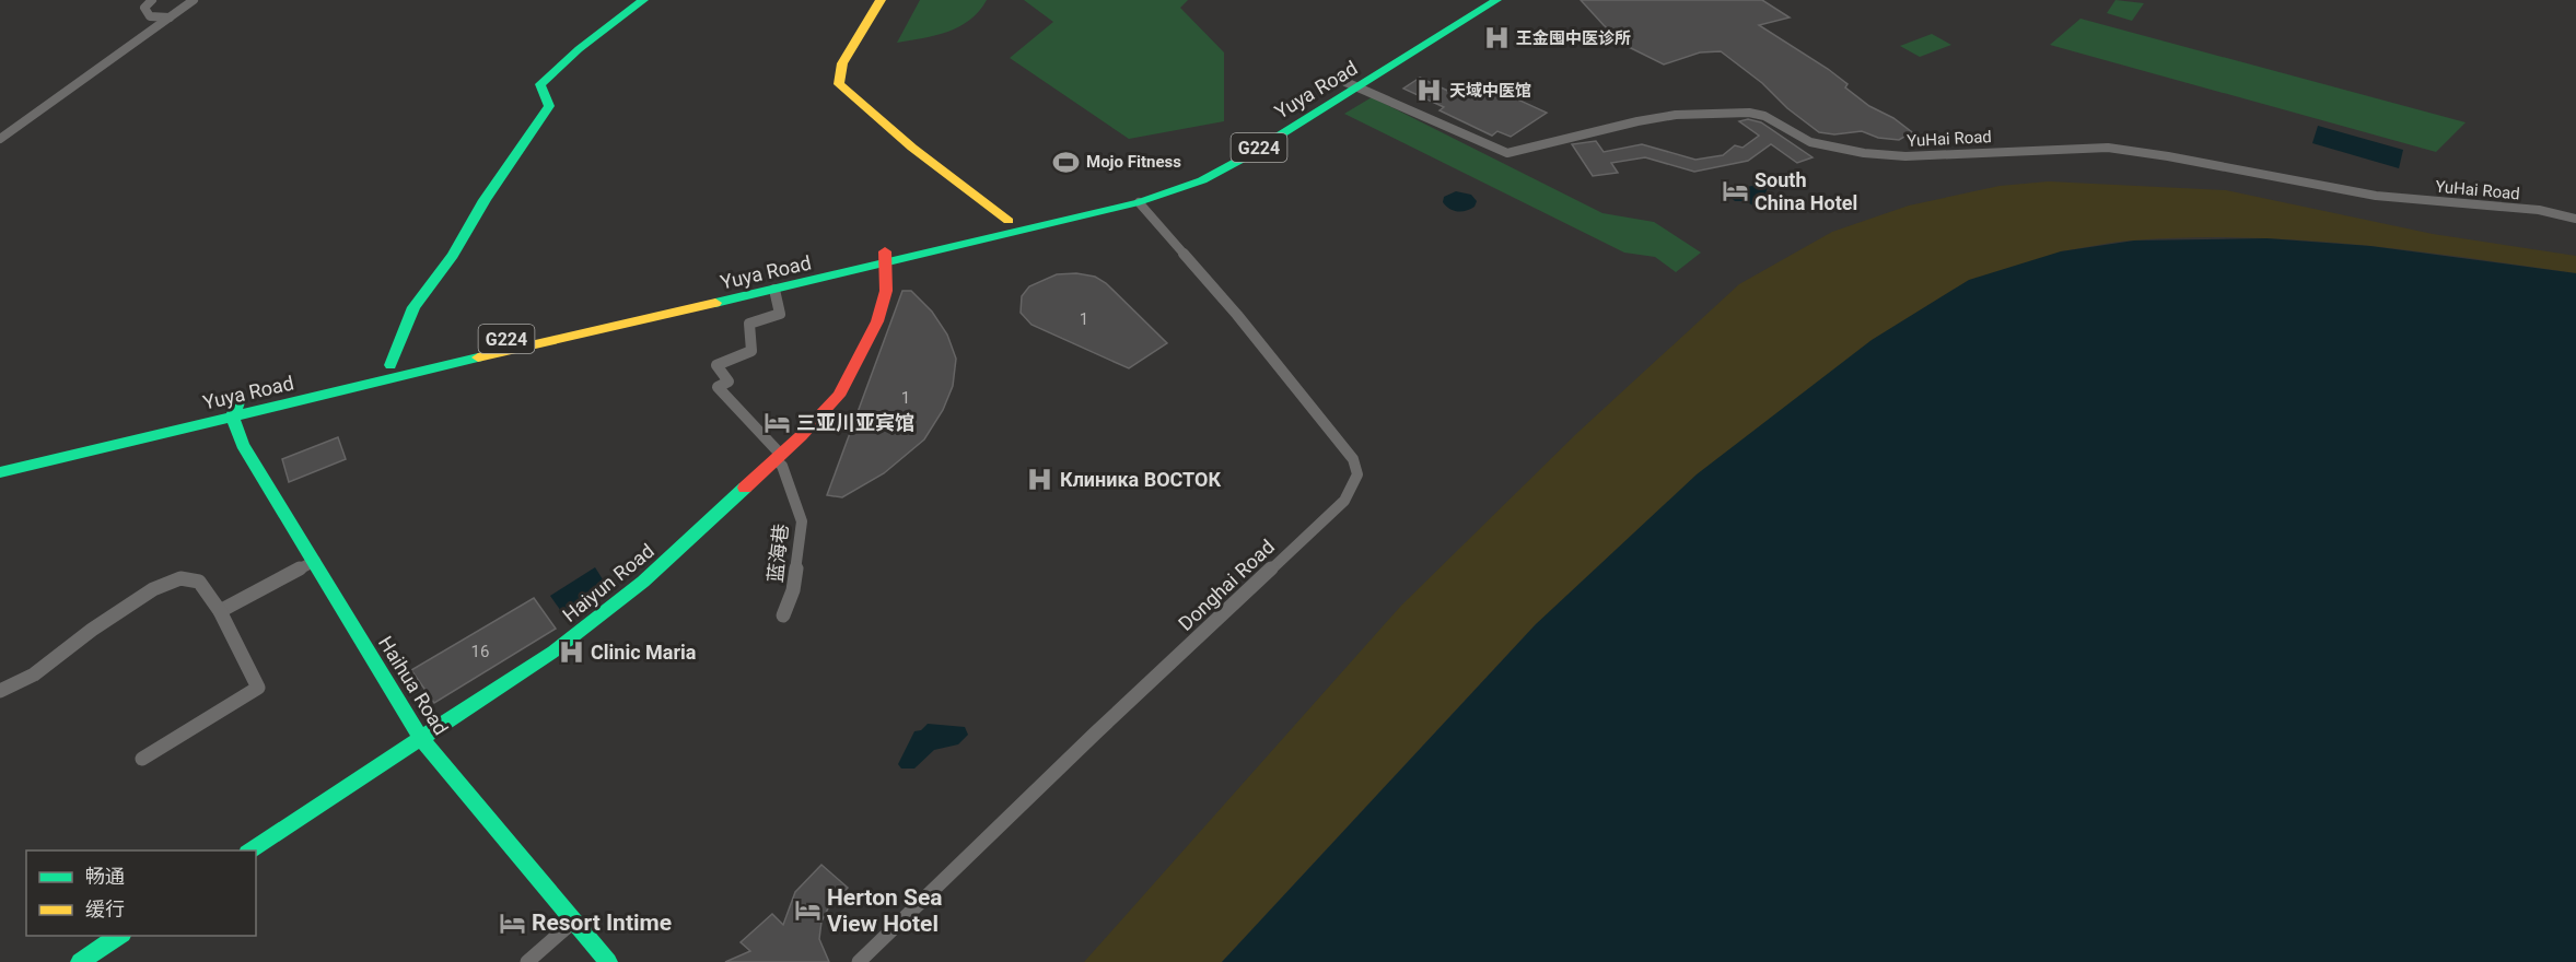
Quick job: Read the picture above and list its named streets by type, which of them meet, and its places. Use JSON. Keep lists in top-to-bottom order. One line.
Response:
{"streets":{"main road":["Yuya Road","G224","Haiyun Road","Haihua Road"],"street":["YuHai Road","蓝海巷","Donghai Road"]},"crossings":[["Yuya Road","YuHai Road"],["Yuya Road","蓝海巷"],["Yuya Road","Haiyun Road"],["Yuya Road","Donghai Road"],["Yuya Road","Haihua Road"],["蓝海巷","Haiyun Road"],["Haiyun Road","Haihua Road"]],"places":{"hospital":["王金囤中医诊所","天域中医馆","Клиника ВОСТОК","Clinic Maria"],"sports":["Mojo Fitness"],"hotel":["South China Hotel","三亚川亚宾馆","Herton Sea View Hotel","Resort Intime"]},"house_numbers":["1","1","16"],"legend":["畅通","缓行"]}
